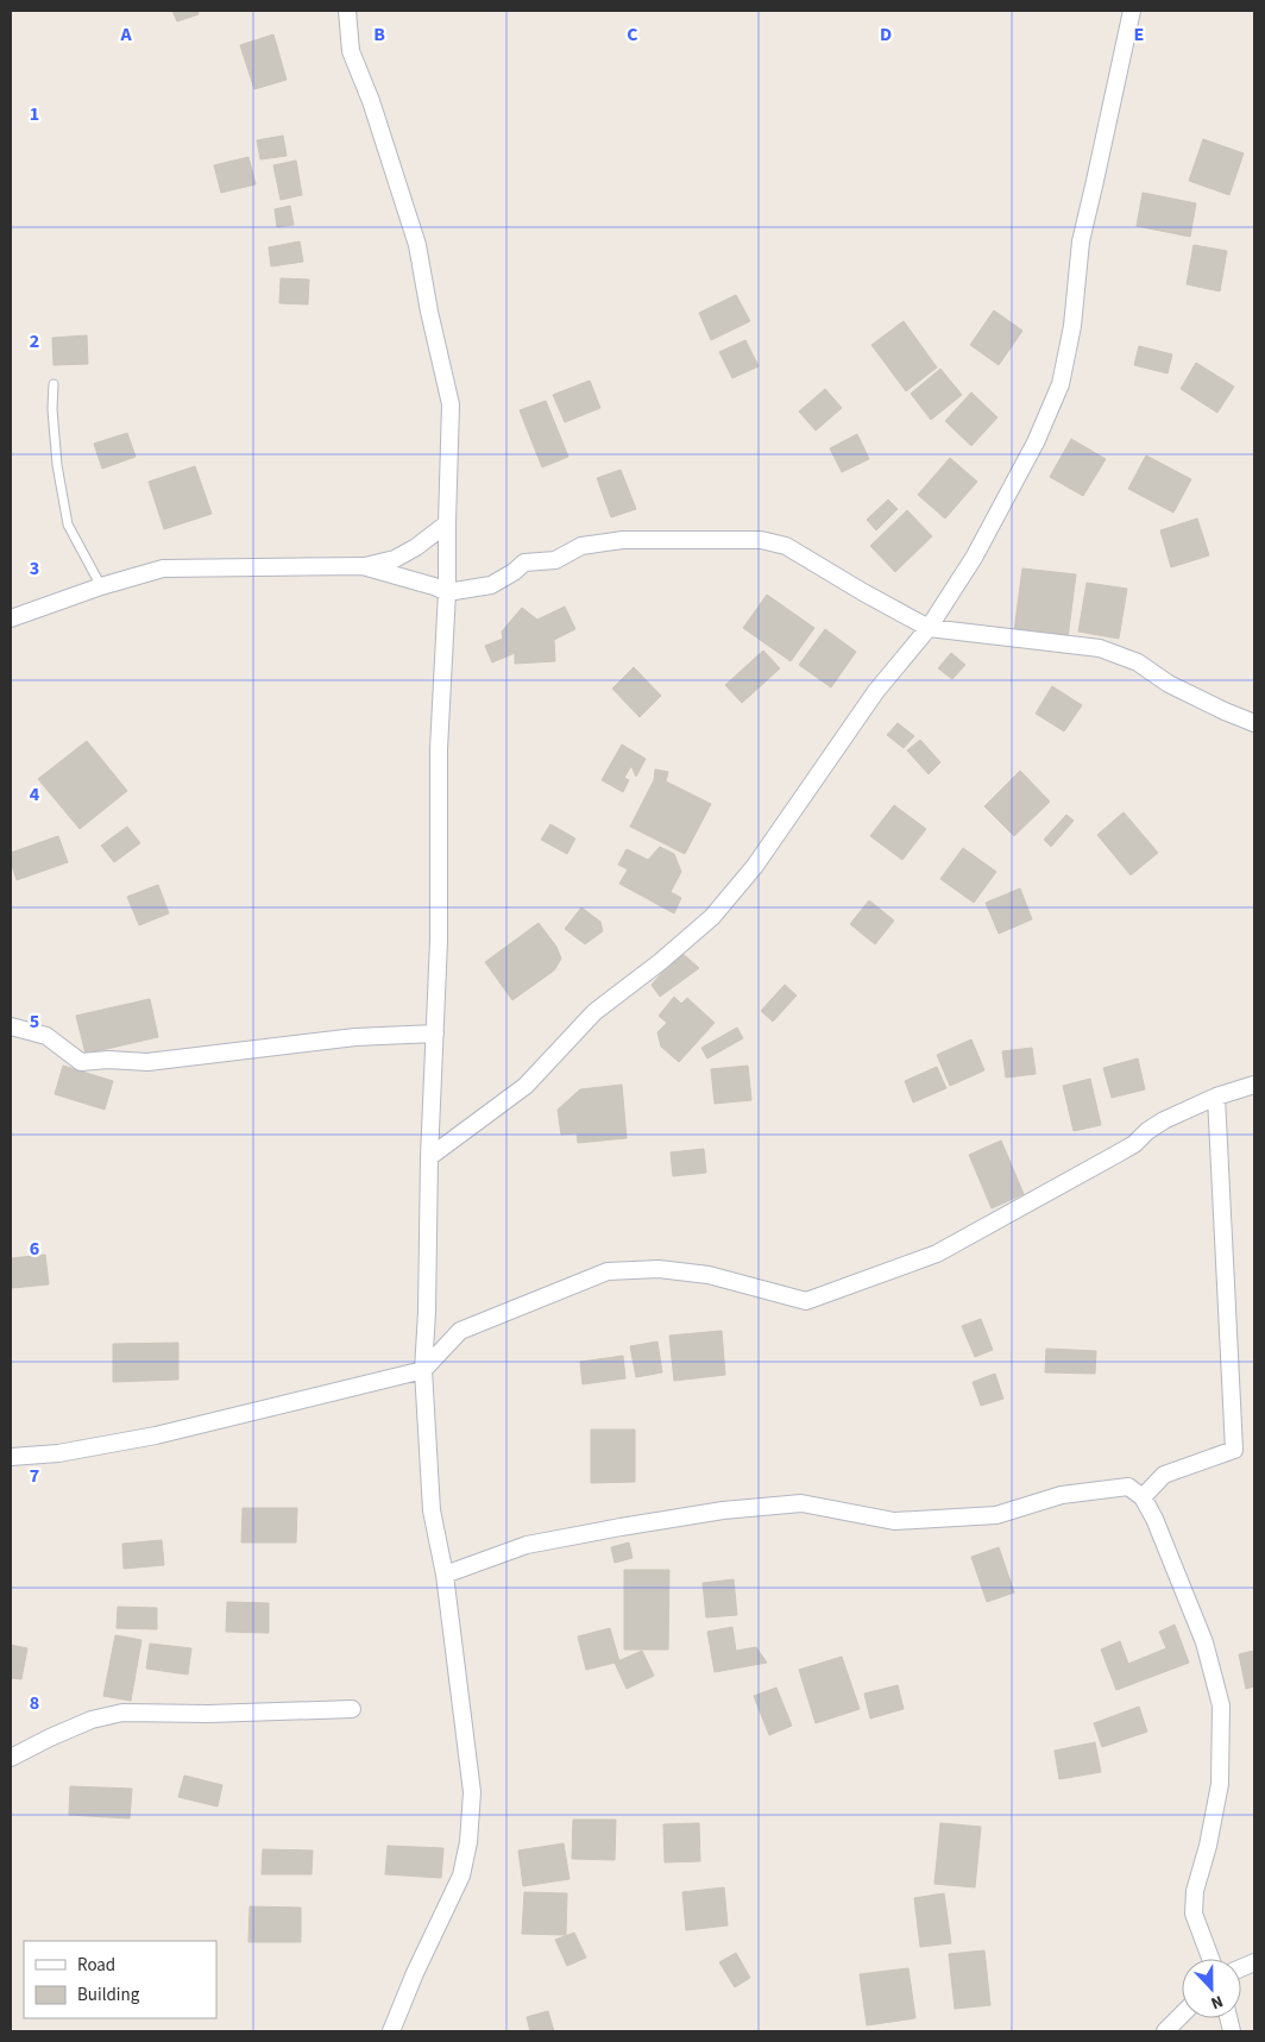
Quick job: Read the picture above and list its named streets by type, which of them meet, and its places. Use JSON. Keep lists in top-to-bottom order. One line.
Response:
{"legend":["Road","Building"],"north":"bottom","grid":{"columns":["A","B","C","D","E"],"rows":["1","2","3","4","5","6","7","8"]}}
